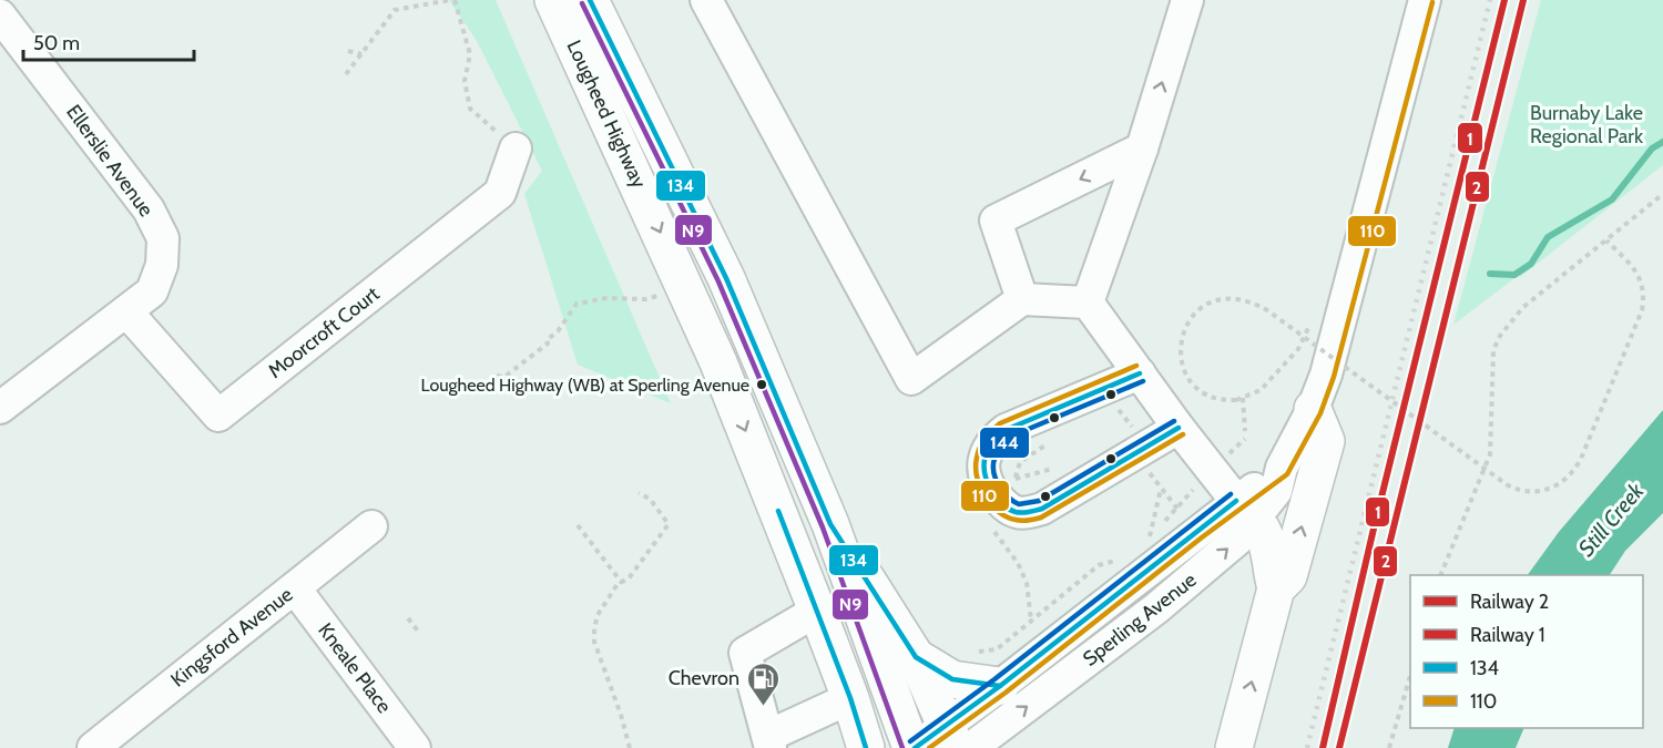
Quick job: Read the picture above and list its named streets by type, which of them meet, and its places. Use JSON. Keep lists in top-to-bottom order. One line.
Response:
{"streets":{"main road":["Lougheed Highway"],"street":["Ellerslie Avenue","Moorcroft Court","Sperling Avenue","Kingsford Avenue","Kneale Place"]},"crossings":[["Lougheed Highway","Sperling Avenue"],["Ellerslie Avenue","Moorcroft Court"],["Kingsford Avenue","Kneale Place"]],"water":["Still Creek"],"parks":["Burnaby Lake Regional Park"],"places":{"other":["Lougheed Highway (WB) at Sperling Avenue"],"fuel station":["Chevron"]},"lines":["rail line 2","rail line 1","transit line 134","transit line 110","transit line N9","transit line 144"],"legend":["Railway 2","Railway 1","134","110"],"scale_bar":"50 m"}
